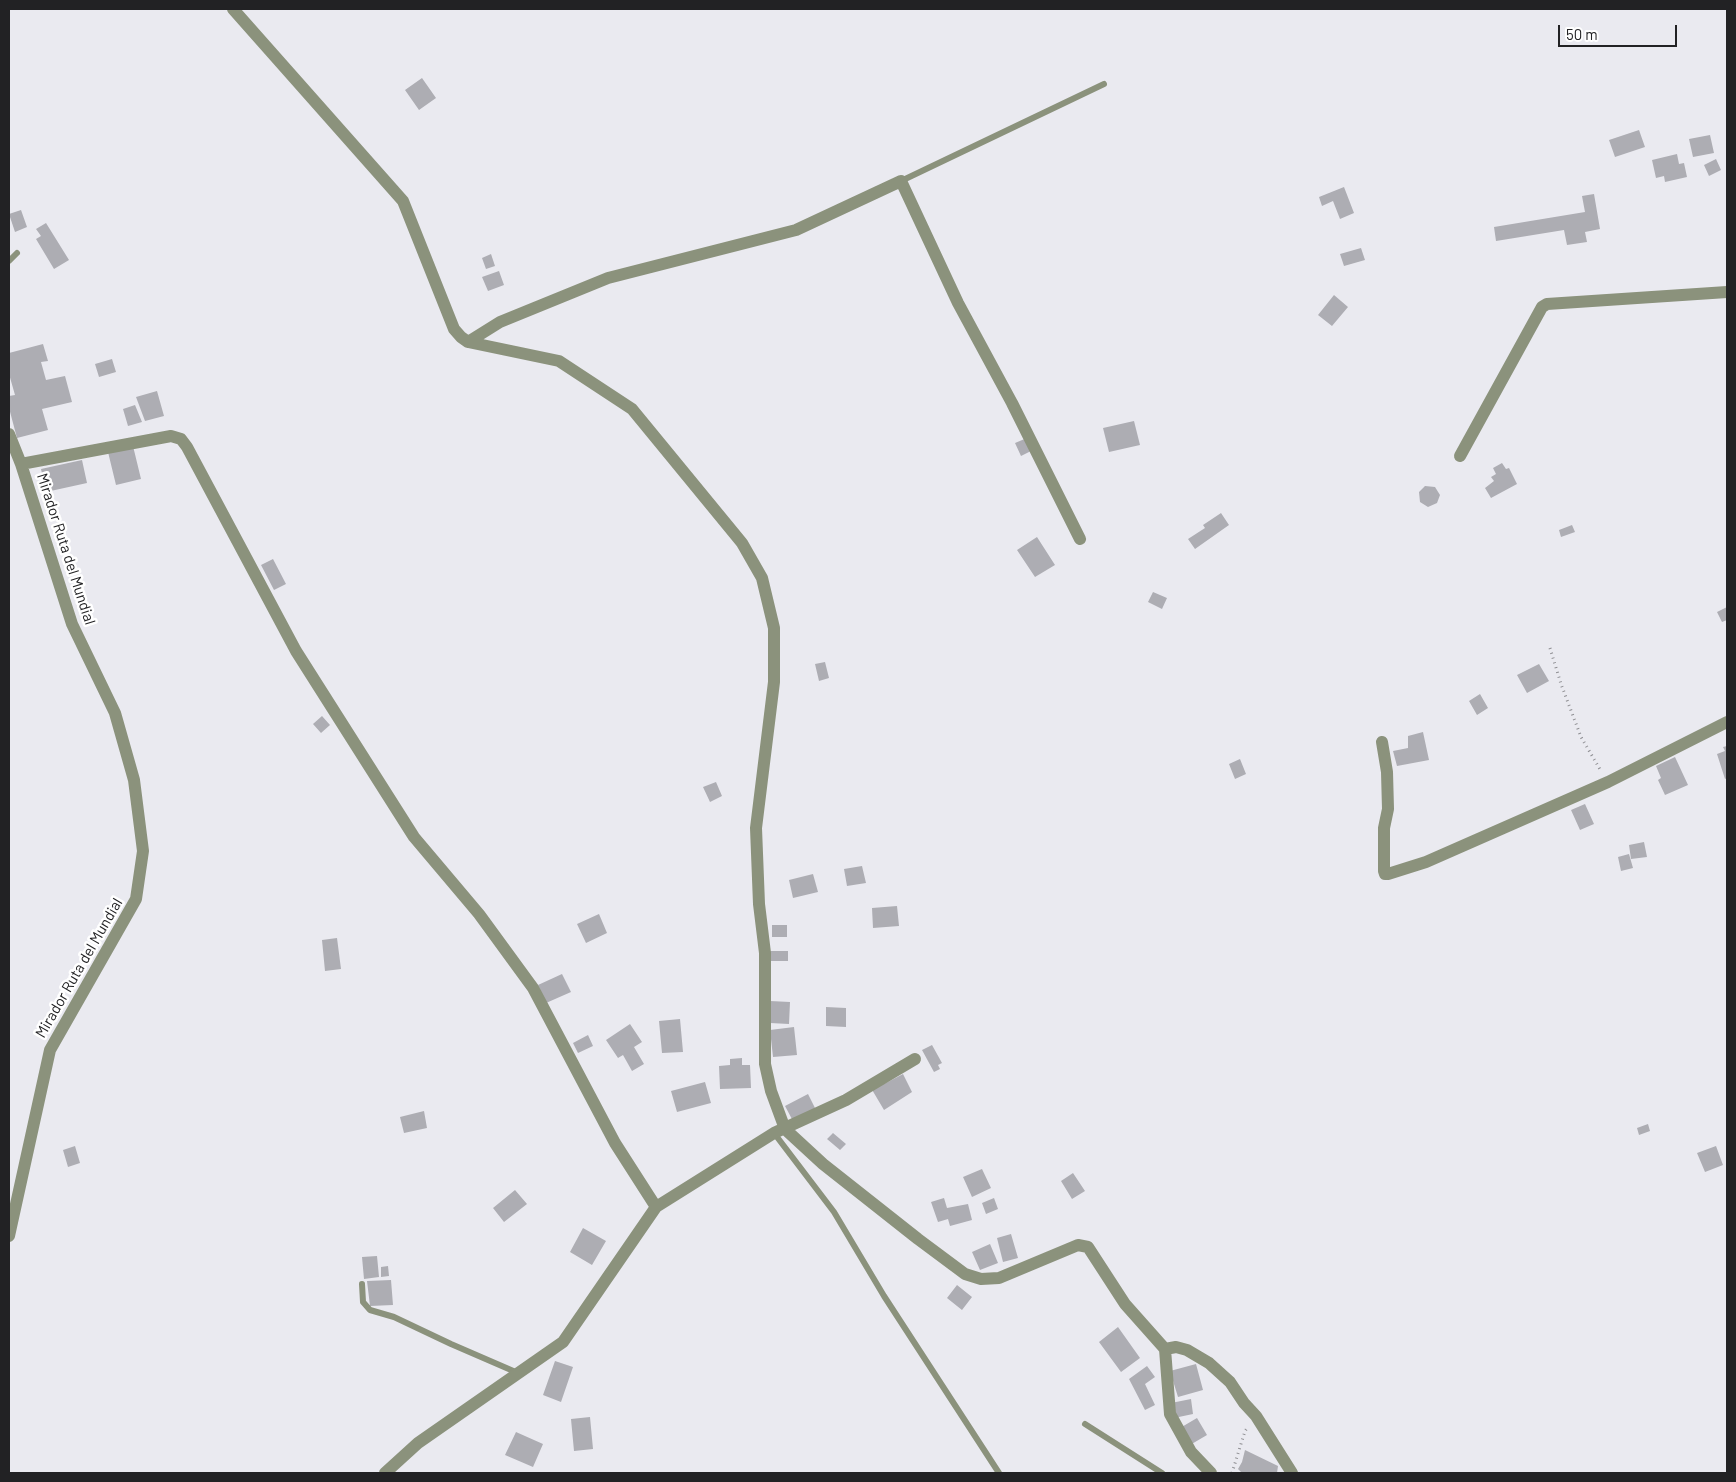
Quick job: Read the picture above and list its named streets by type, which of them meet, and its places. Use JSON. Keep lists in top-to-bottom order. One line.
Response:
{"streets":{"street":["Mirador Ruta del Mundial"]},"scale_bar":"50 m"}
